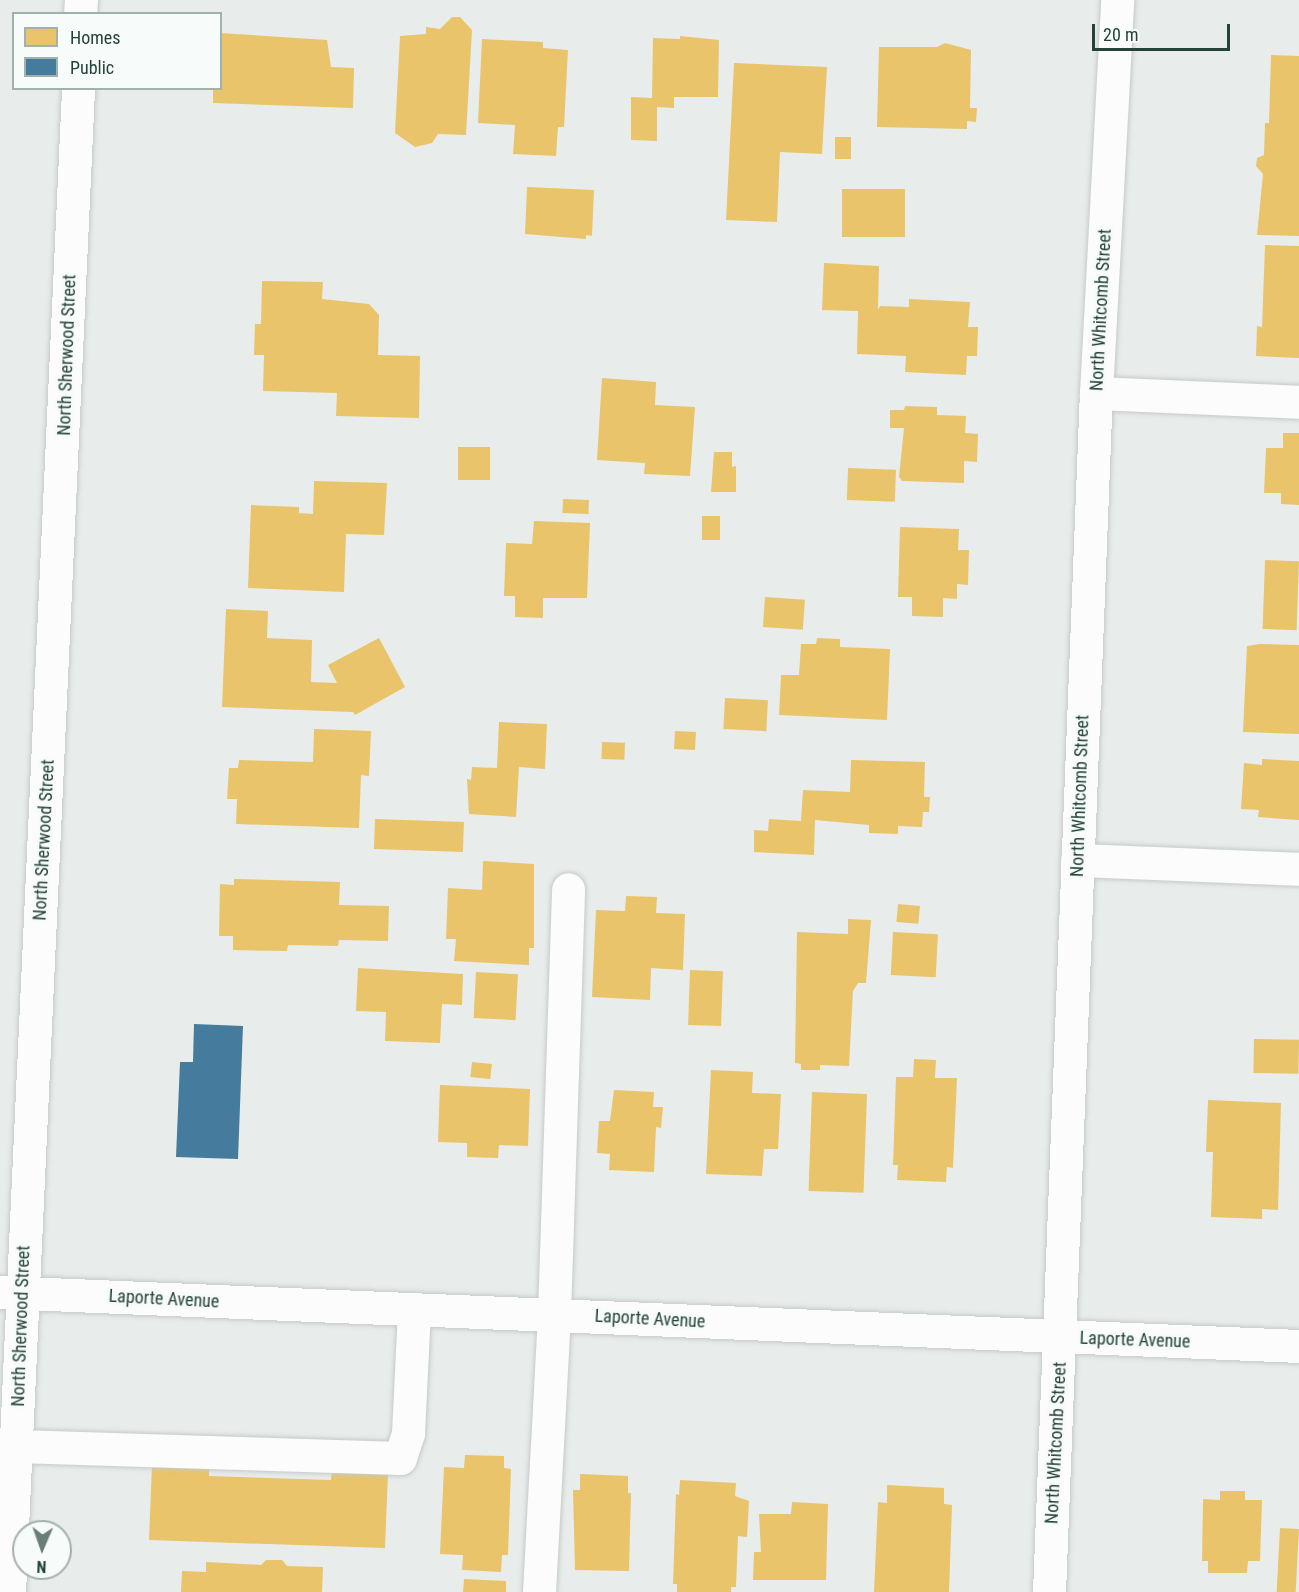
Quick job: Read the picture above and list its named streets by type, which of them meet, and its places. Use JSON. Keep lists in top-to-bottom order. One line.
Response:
{"streets":{"street":["North Whitcomb Street","North Sherwood Street","Laporte Avenue"]},"crossings":[["North Whitcomb Street","Laporte Avenue"],["North Sherwood Street","Laporte Avenue"]],"legend":["Homes","Public"],"scale_bar":"20 m","north":"bottom"}
